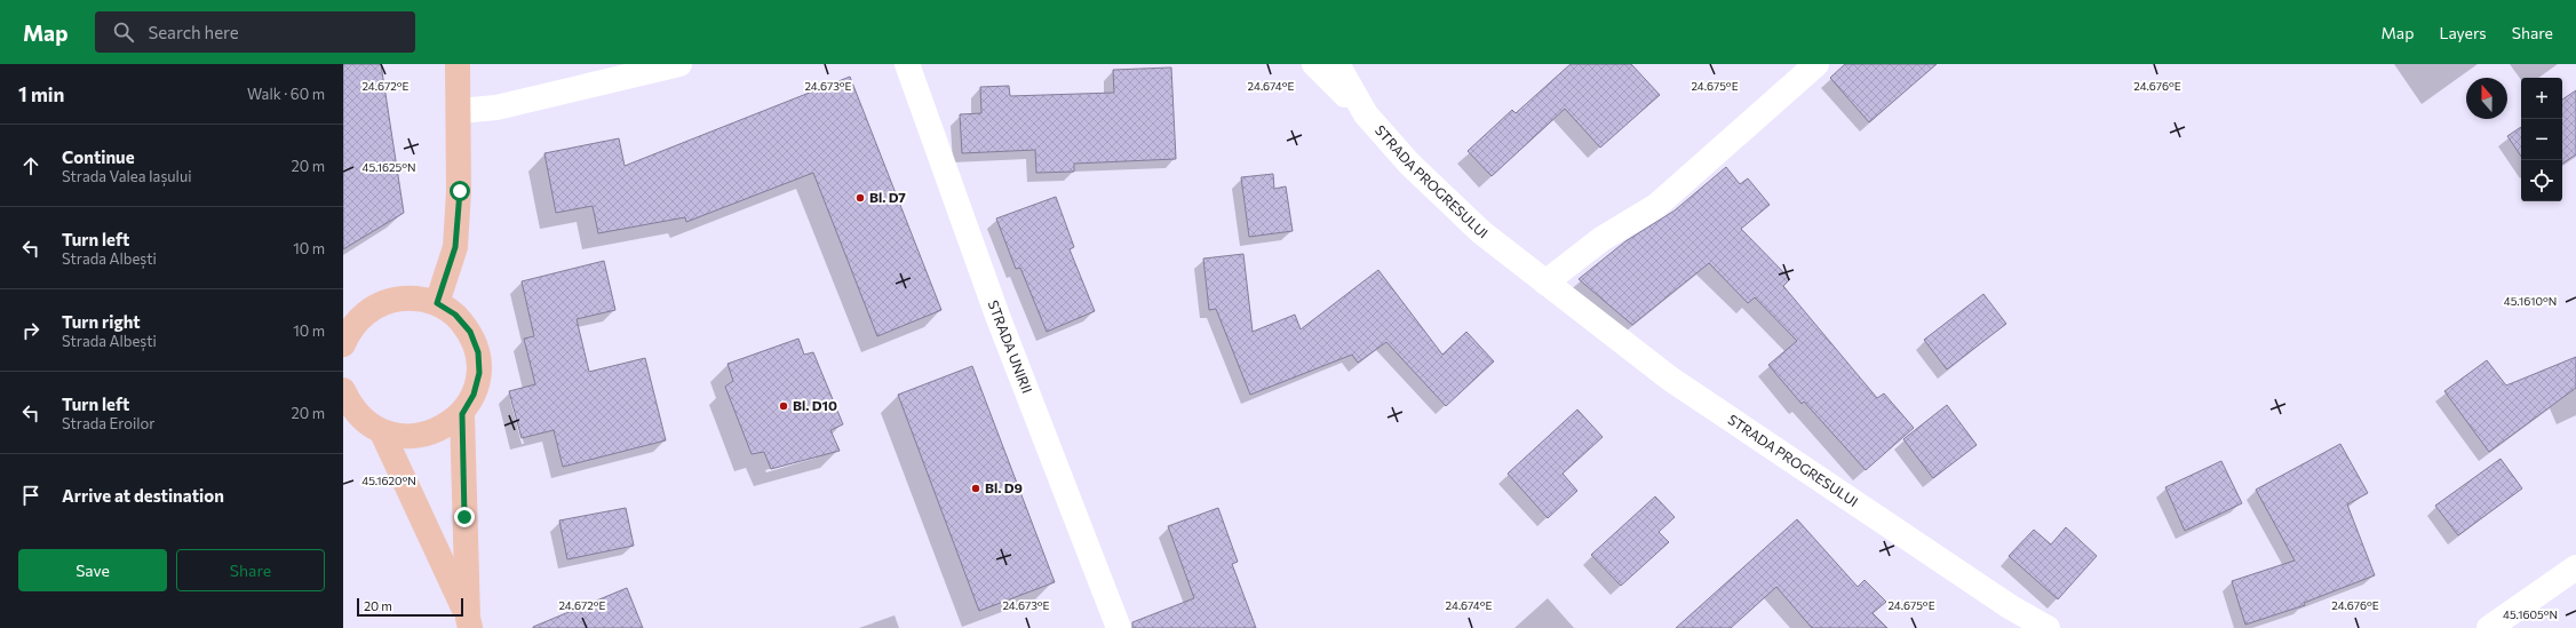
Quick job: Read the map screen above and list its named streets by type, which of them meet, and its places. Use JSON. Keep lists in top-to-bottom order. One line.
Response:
{"streets":{"street":["STRADA PROGRESULUI","STRADA UNIRII"]},"places":["Bl. D7","Bl. D10","Bl. D9"],"scale_bar":"20 m","north":"top","page":{"header":"Map","search":"Search here","nav":["Map","Layers","Share"],"heading":["1 min","Walk · 60 m"],"map_buttons":["+","−"],"list":[["Continue","Strada Valea Iașului","20 m"],["Turn left","Strada Albești","10 m"],["Turn right","Strada Albești","10 m"],["Turn left","Strada Eroilor","20 m"],"Arrive at destination"],"buttons":["Save","Share"],"scale":"20 m"},"coordinates":["24.672°E","24.673°E","24.674°E","24.675°E","24.676°E","45.1625°N","45.1610°N","45.1620°N","45.1605°N"]}
